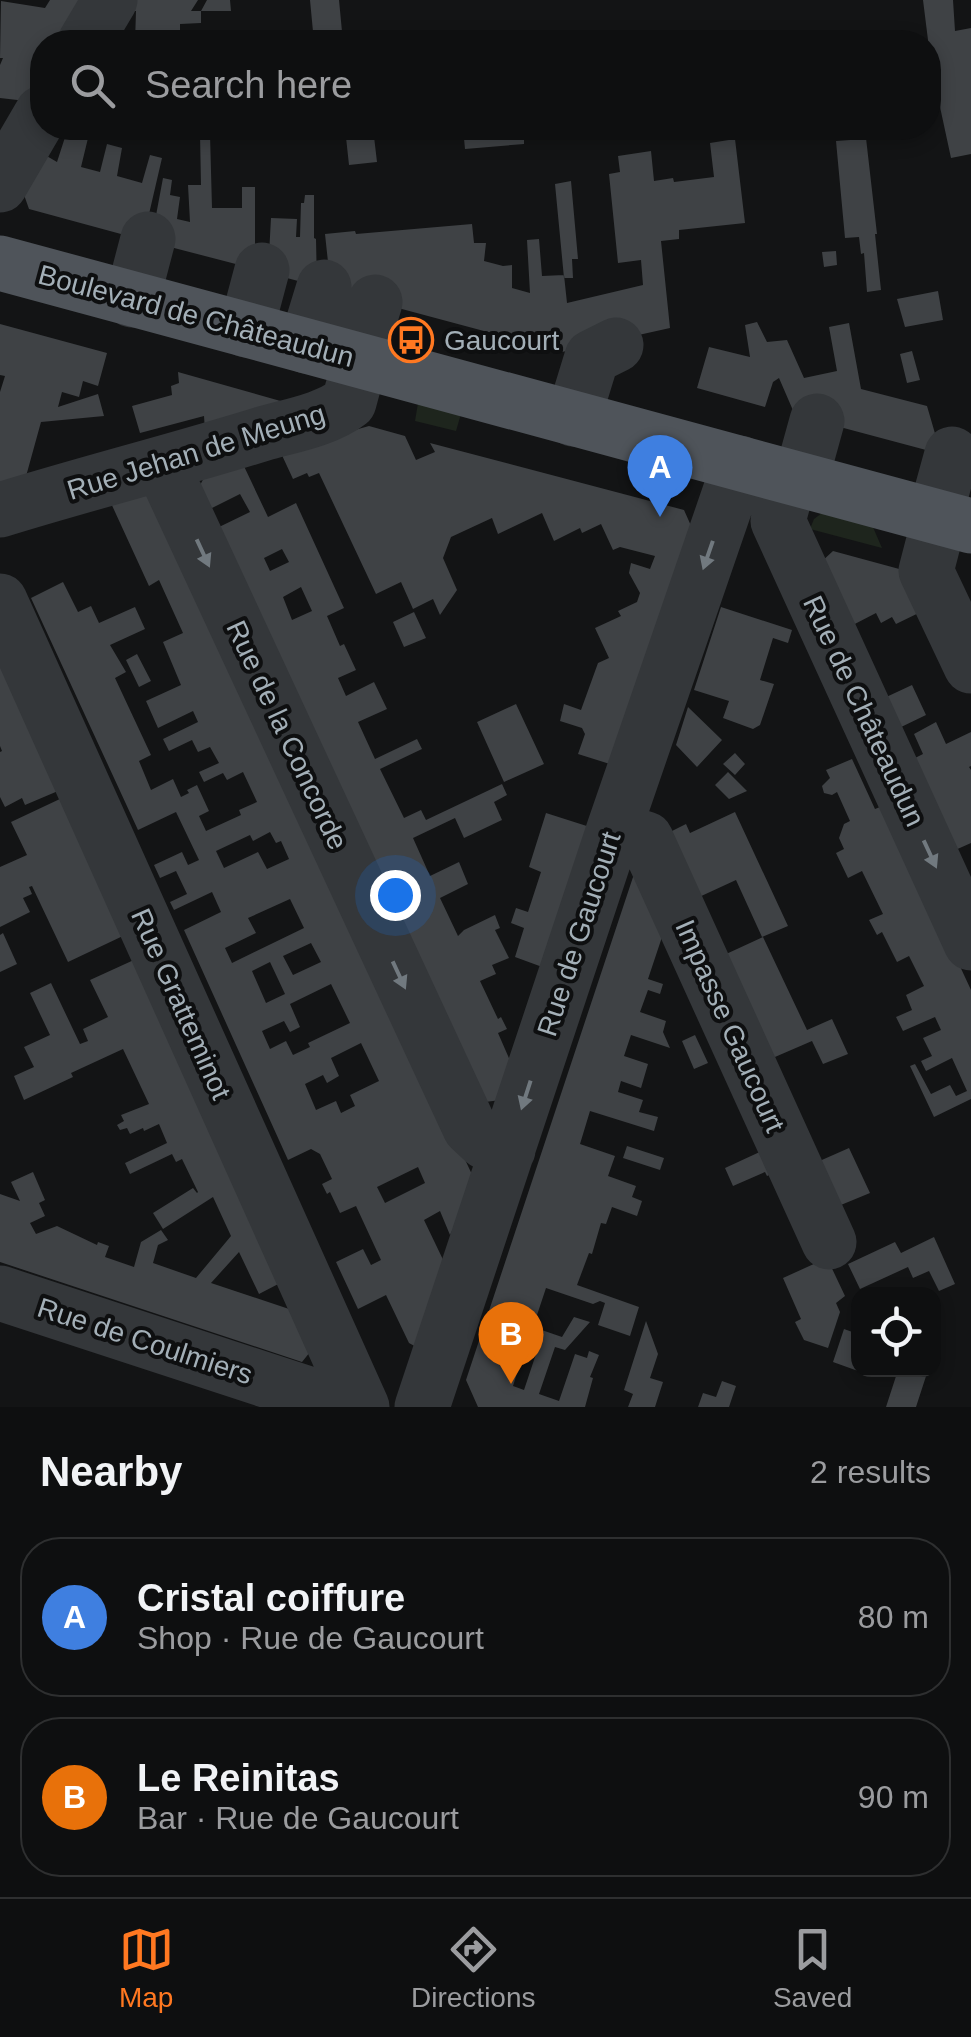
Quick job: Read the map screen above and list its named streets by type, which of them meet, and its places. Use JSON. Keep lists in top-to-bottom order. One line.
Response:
{"streets":{"main road":["Boulevard de Châteaudun"],"street":["Rue Jehan de Meung","Rue de Châteaudun","Rue de la Concorde","Rue de Gaucourt","Rue Gratteminot","Impasse Gaucourt","Rue de Coulmiers"]},"crossings":[["Boulevard de Châteaudun","Rue Jehan de Meung"],["Boulevard de Châteaudun","Rue de Châteaudun"],["Boulevard de Châteaudun","Rue de Gaucourt"],["Rue Jehan de Meung","Rue de la Concorde"],["Rue de Châteaudun","Rue de Gaucourt"],["Rue de la Concorde","Rue de Gaucourt"],["Rue de Gaucourt","Impasse Gaucourt"]],"one_way":["Rue de Châteaudun","Rue de la Concorde","Rue de Gaucourt"],"places":{"bus stop":["Gaucourt"]},"page":{"search":"Search here","pins":["A","B"],"heading":["Nearby","2 results"],"list":[{"mark":"A","name":"Cristal coiffure","note":"Shop · Rue de Gaucourt","value":"80 m"},{"mark":"B","name":"Le Reinitas","note":"Bar · Rue de Gaucourt","value":"90 m"}],"nav":["Map","Directions","Saved"]}}
